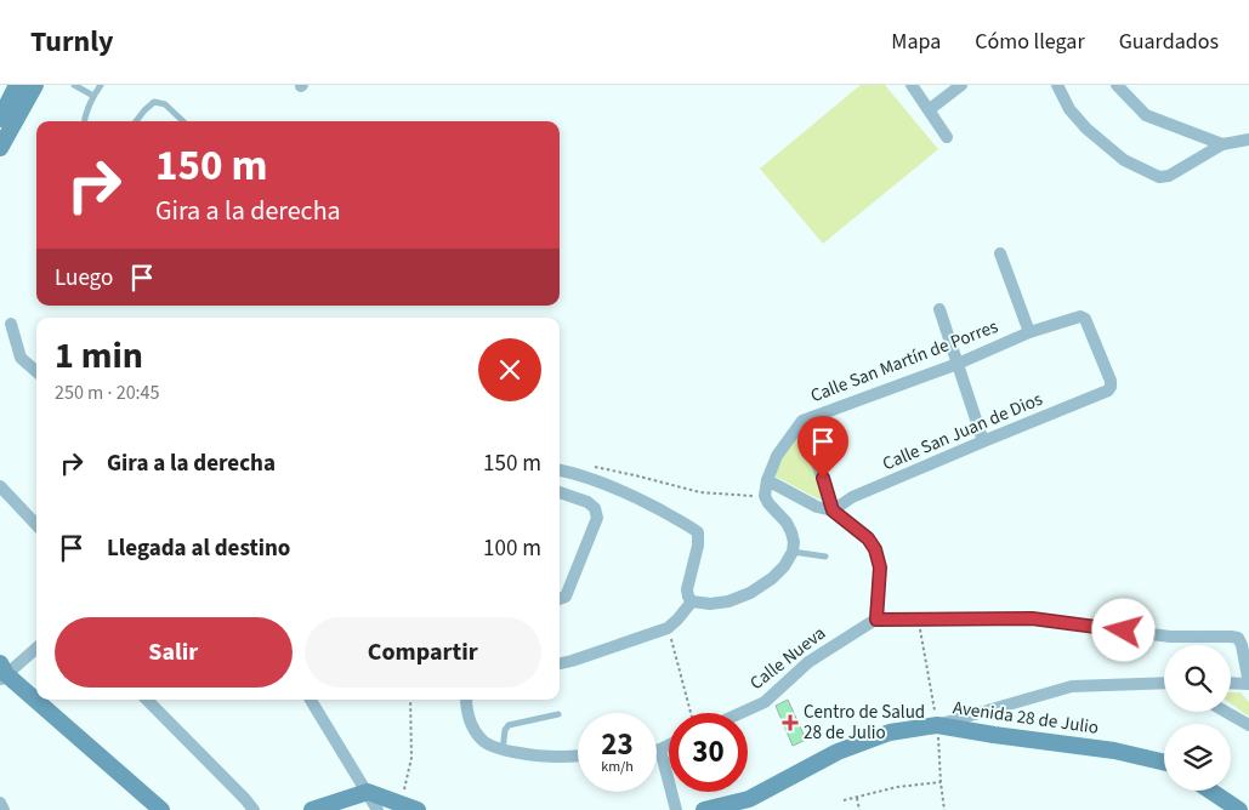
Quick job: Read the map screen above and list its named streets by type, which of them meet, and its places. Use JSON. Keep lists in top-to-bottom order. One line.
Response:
{"streets":{"street":["Calle San Martín de Porres","Calle San Juan de Dios","Calle Nueva","Avenida 28 de Julio"]},"crossings":[["Calle San Martín de Porres","Calle San Juan de Dios"]],"places":{"health":["Centro de Salud 28 de Julio"]},"page":{"header":"Turnly","nav":["Mapa","Cómo llegar","Guardados"],"turn":["150 m","Gira a la derecha"],"then":"Luego","heading":["1 min","250 m · 20:45"],"list":[{"name":"Gira a la derecha","value":"150 m"},{"name":"Llegada al destino","value":"100 m"}],"buttons":["Salir","Compartir"],"speed":"23 km/h","limit":"30"}}
